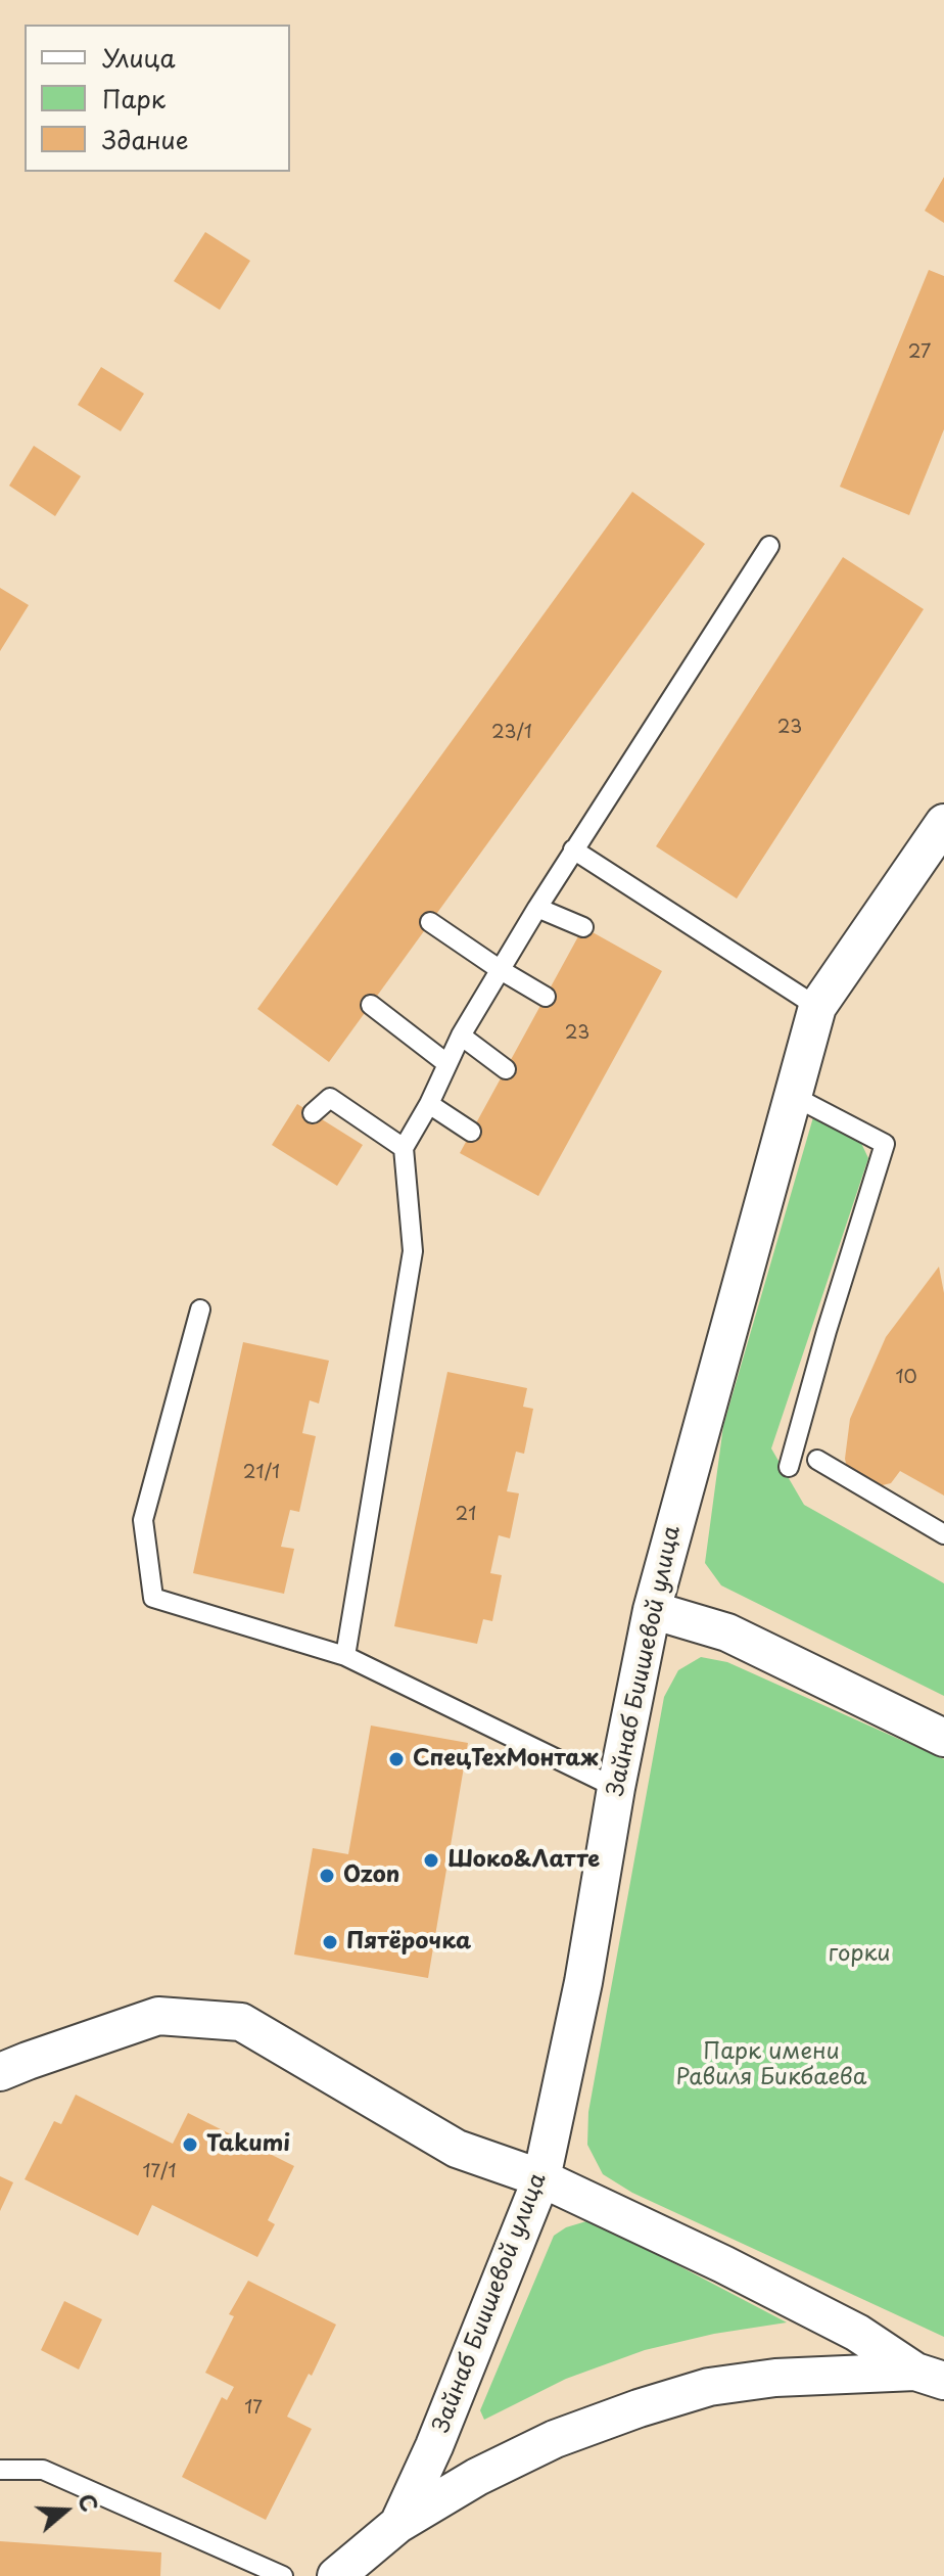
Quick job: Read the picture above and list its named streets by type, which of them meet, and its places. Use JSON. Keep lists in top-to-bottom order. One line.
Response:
{"streets":{"street":["Зайнаб Биишевой улица"]},"parks":["горки","Парк имени Равиля Бикбаева"],"places":["СпецТехМонтаж","Шоко&Латте","Ozon","Пятёрочка","Takumi"],"house_numbers":["27","23","23/1","23","10","21/1","21","17/1","17"],"legend":["Улица","Парк","Здание"],"north":"right"}
